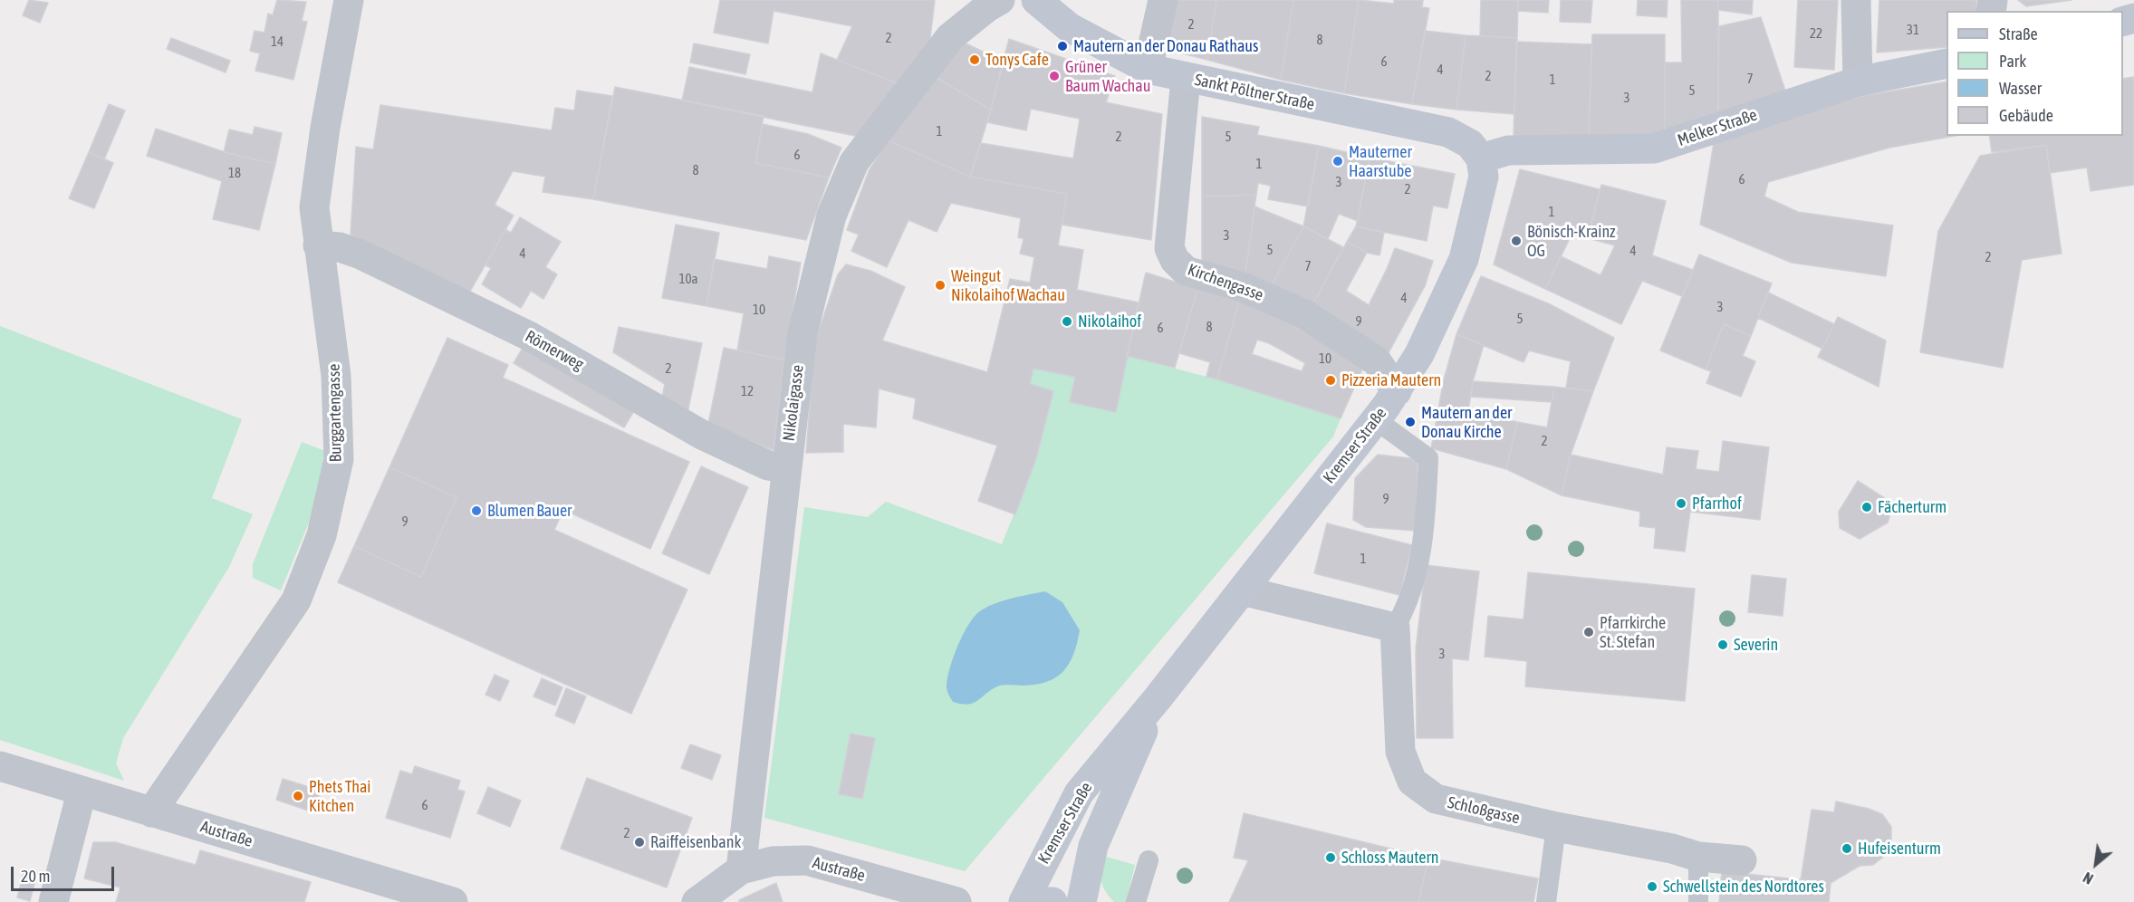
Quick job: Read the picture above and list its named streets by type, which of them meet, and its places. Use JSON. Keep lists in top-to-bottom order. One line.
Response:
{"streets":{"main road":["Sankt Pöltner Straße","Melker Straße","Kremser Straße"],"street":["Kirchengasse","Römerweg","Nikolaigasse","Burggartengasse","Schloßgasse","Austraße"]},"crossings":[["Sankt Pöltner Straße","Melker Straße"],["Sankt Pöltner Straße","Kirchengasse"],["Sankt Pöltner Straße","Kremser Straße"],["Melker Straße","Kremser Straße"],["Kirchengasse","Kremser Straße"],["Römerweg","Nikolaigasse"],["Römerweg","Burggartengasse"],["Nikolaigasse","Austraße"],["Burggartengasse","Austraße"]],"places":["Mautern an der Donau Rathaus","Tonys Cafe","Grüner Baum Wachau","Mauterner Haarstube","Bönisch-Krainz OG","Weingut Nikolaihof Wachau","Nikolaihof","Pizzeria Mautern","Mautern an der Donau Kirche","Pfarrhof","Fächerturm","Blumen Bauer","Pfarrkirche St. Stefan","Severin","Phets Thai Kitchen","Raiffeisenbank","Hufeisenturm","Schloss Mautern","Schwellstein des Nordtores"],"house_numbers":["2","31","22","2","8","14","6","4","2","7","1","5","3","1","2","5","6","1","8","18","6","3","2","1","3","5","4","4","2","7","10a","4","3","10","5","9","8","6","10","2","12","2","9","9","1","3","6","2"],"legend":["Straße","Park","Wasser","Gebäude"],"scale_bar":"20 m","north":"bottom left"}
